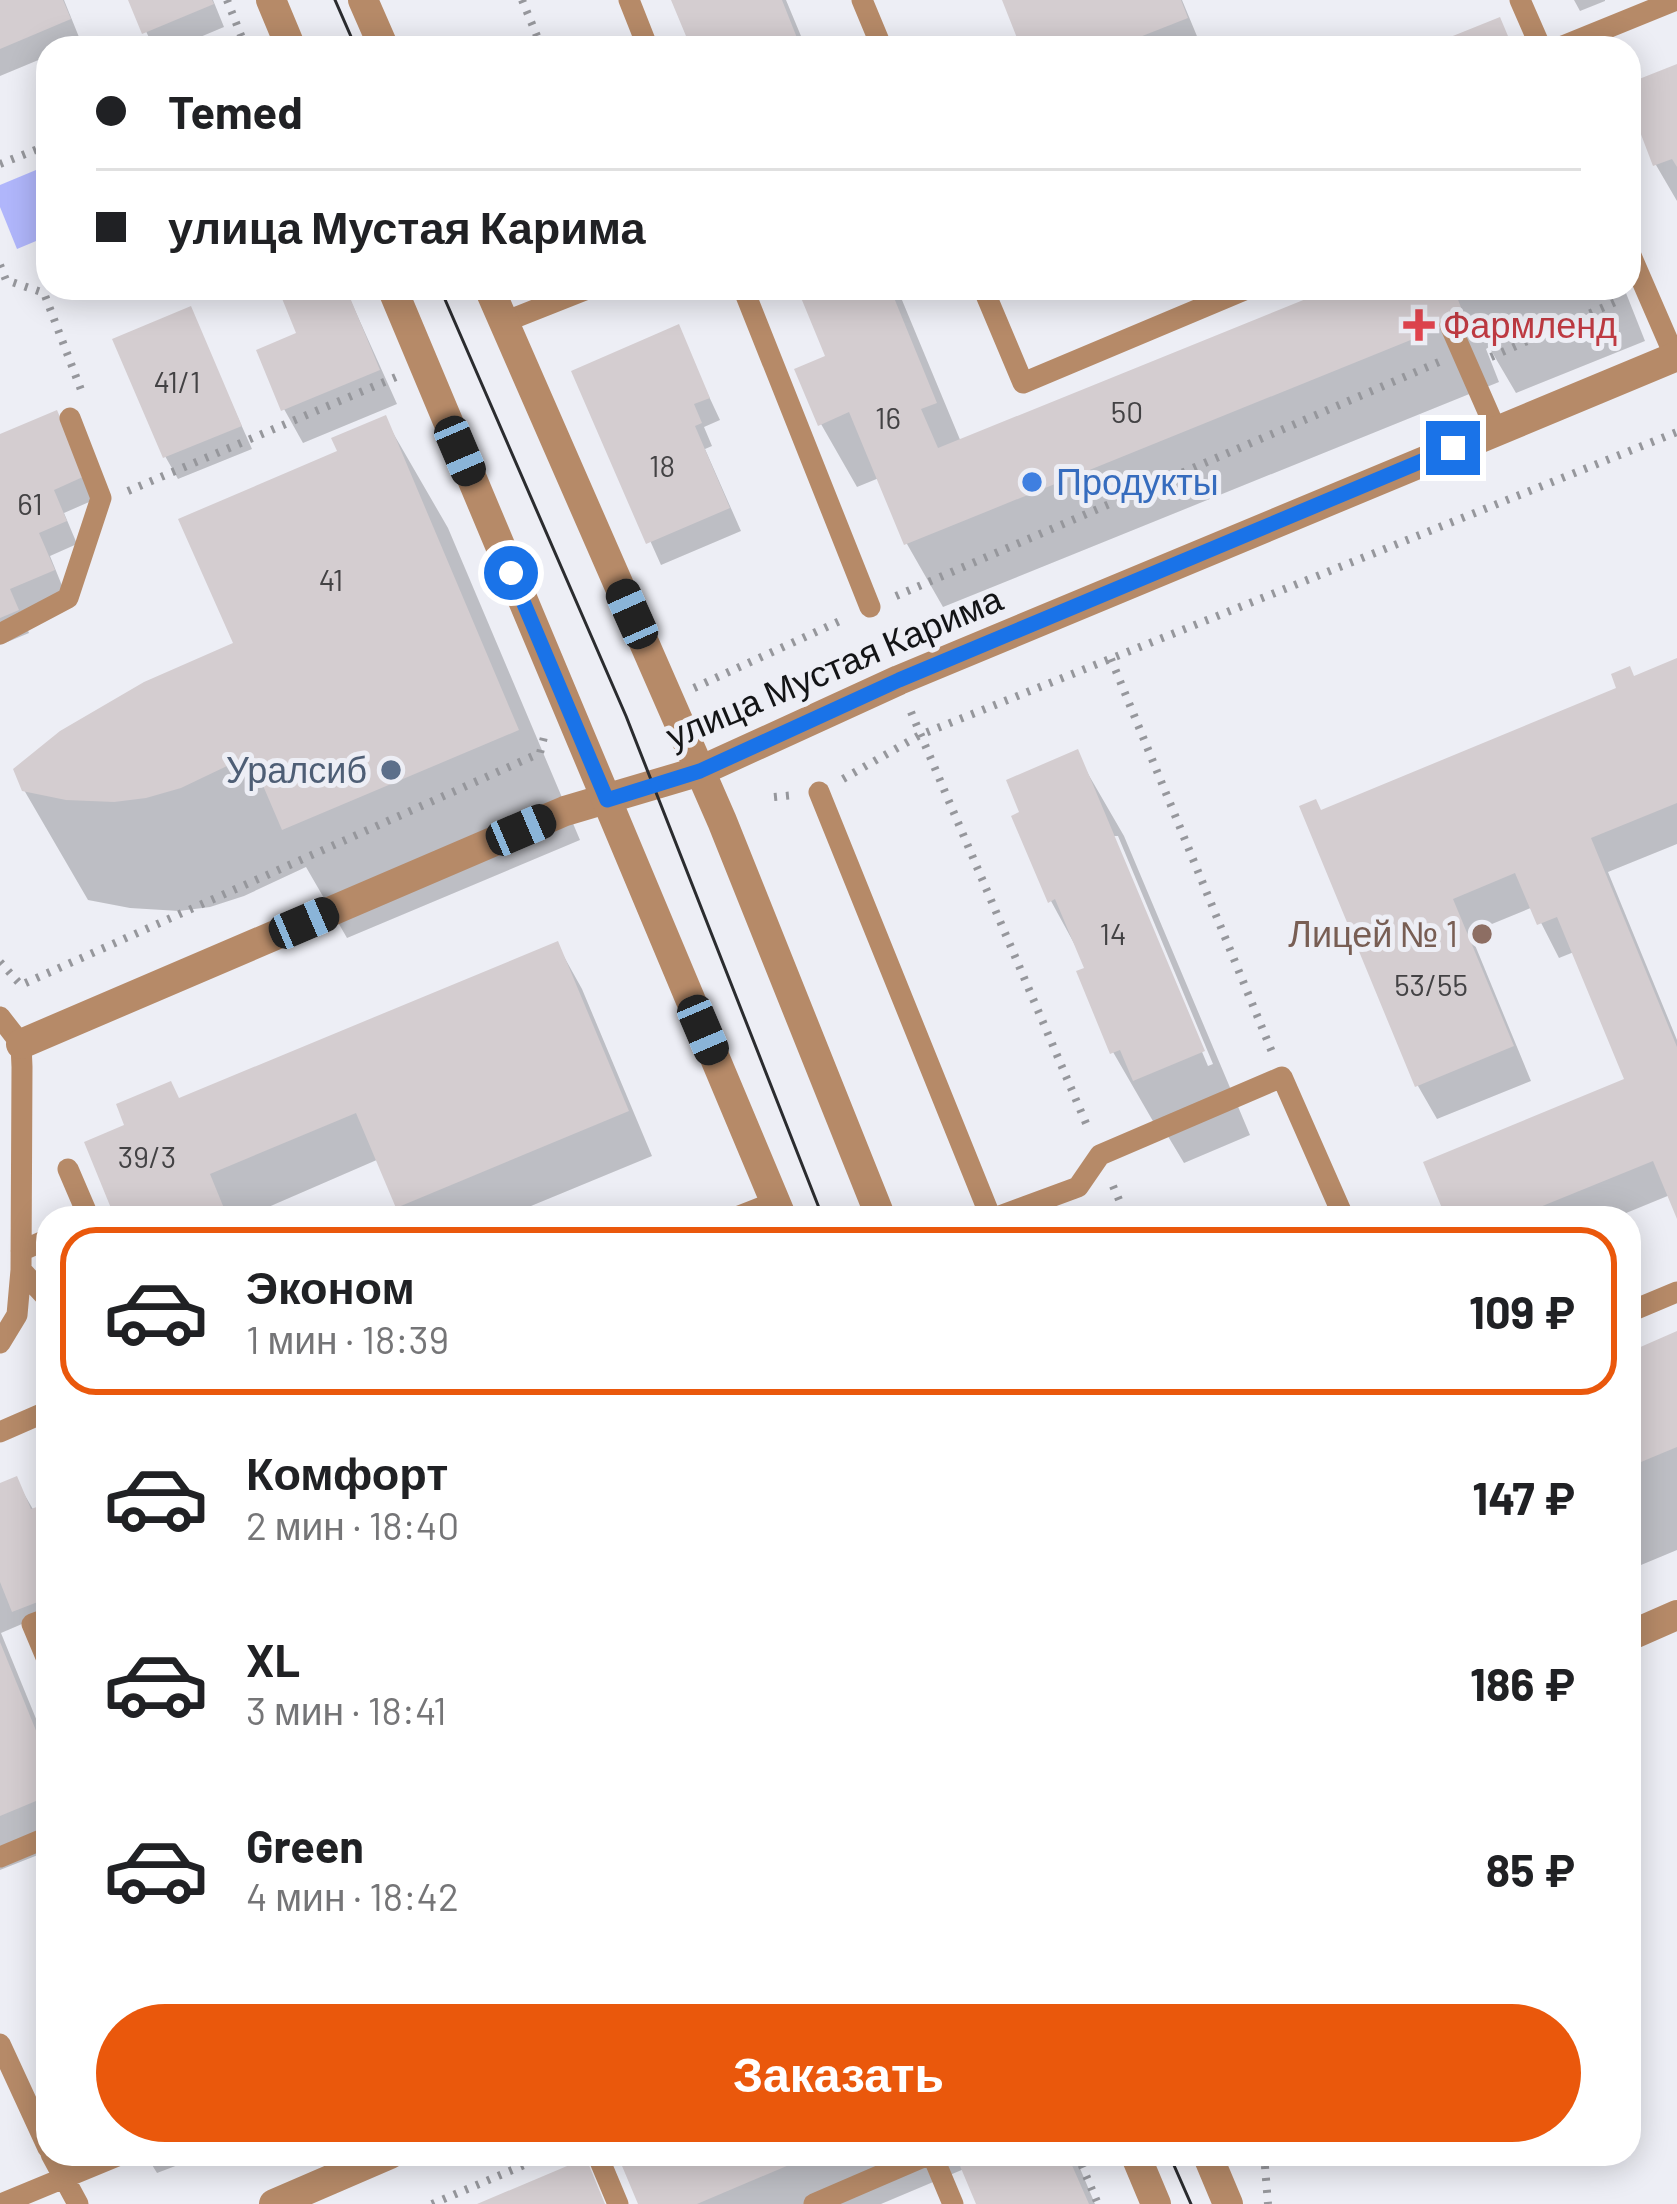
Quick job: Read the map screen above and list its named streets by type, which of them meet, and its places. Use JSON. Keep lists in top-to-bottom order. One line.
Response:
{"streets":{"street":["улица Мустая Карима"]},"places":{"health":["Фармленд"],"other":["Продукты","Уралсиб","Лицей № 1"]},"house_numbers":["41/1","50","16","18","61","41","14","53/55","39/3"],"page":{"banner":["Temed","улица Мустая Карима"],"list":[{"name":"Эконом","note":"1 мин · 18:39","value":"109 ₽"},{"name":"Комфорт","note":"2 мин · 18:40","value":"147 ₽"},{"name":"XL","note":"3 мин · 18:41","value":"186 ₽"},{"name":"Green","note":"4 мин · 18:42","value":"85 ₽"}],"buttons":"Заказать"}}
